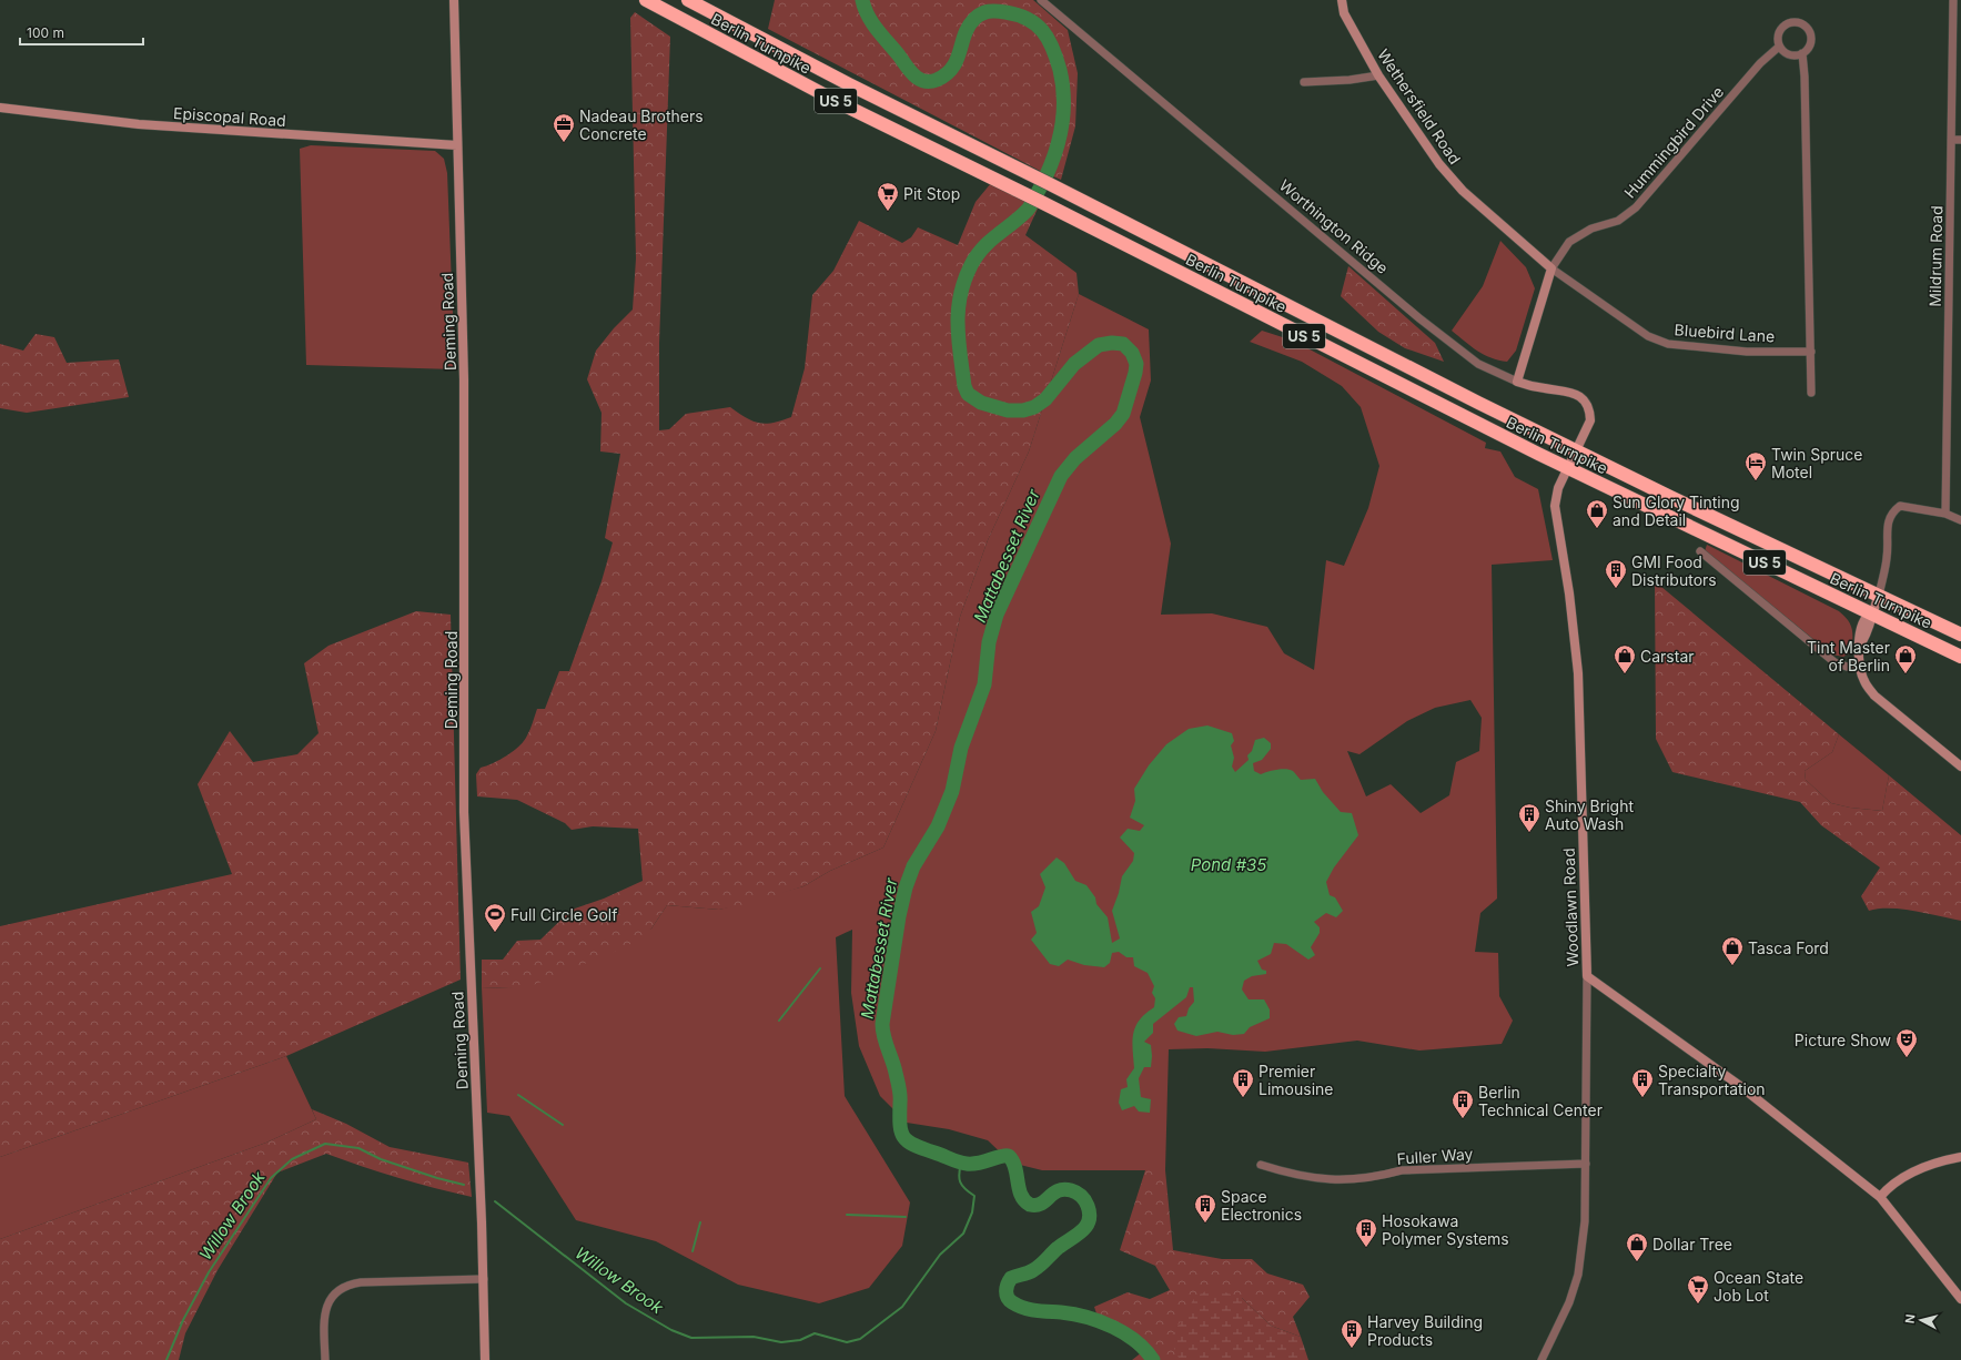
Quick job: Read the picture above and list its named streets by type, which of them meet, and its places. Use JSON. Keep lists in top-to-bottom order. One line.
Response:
{"streets":{"highway":["Berlin Turnpike","US 5"],"street":["Wethersfield Road","Episcopal Road","Hummingbird Drive","Worthington Ridge","Mildrum Road","Deming Road","Bluebird Lane","Woodlawn Road","Fuller Way"]},"crossings":[["Berlin Turnpike","Worthington Ridge"],["Berlin Turnpike","Woodlawn Road"],["Wethersfield Road","Hummingbird Drive"],["Wethersfield Road","Bluebird Lane"],["Episcopal Road","Deming Road"],["Hummingbird Drive","Worthington Ridge"],["Hummingbird Drive","Bluebird Lane"],["Worthington Ridge","Woodlawn Road"],["Woodlawn Road","Fuller Way"]],"water":["Mattabesset River","Pond #35","Willow Brook"],"places":{"office":["Nadeau Brothers Concrete"],"supermarket":["Pit Stop","Ocean State Job Lot"],"hotel":["Twin Spruce Motel"],"shop":["Sun Glory Tinting and Detail","Carstar","Tint Master of Berlin","Tasca Ford","Dollar Tree"],"building":["GMI Food Distributors","Shiny Bright Auto Wash","Premier Limousine","Specialty Transportation","Berlin Technical Center","Space Electronics","Hosokawa Polymer Systems","Harvey Building Products"],"sports":["Full Circle Golf"],"theatre":["Picture Show"]},"scale_bar":"100 m","north":"left"}
